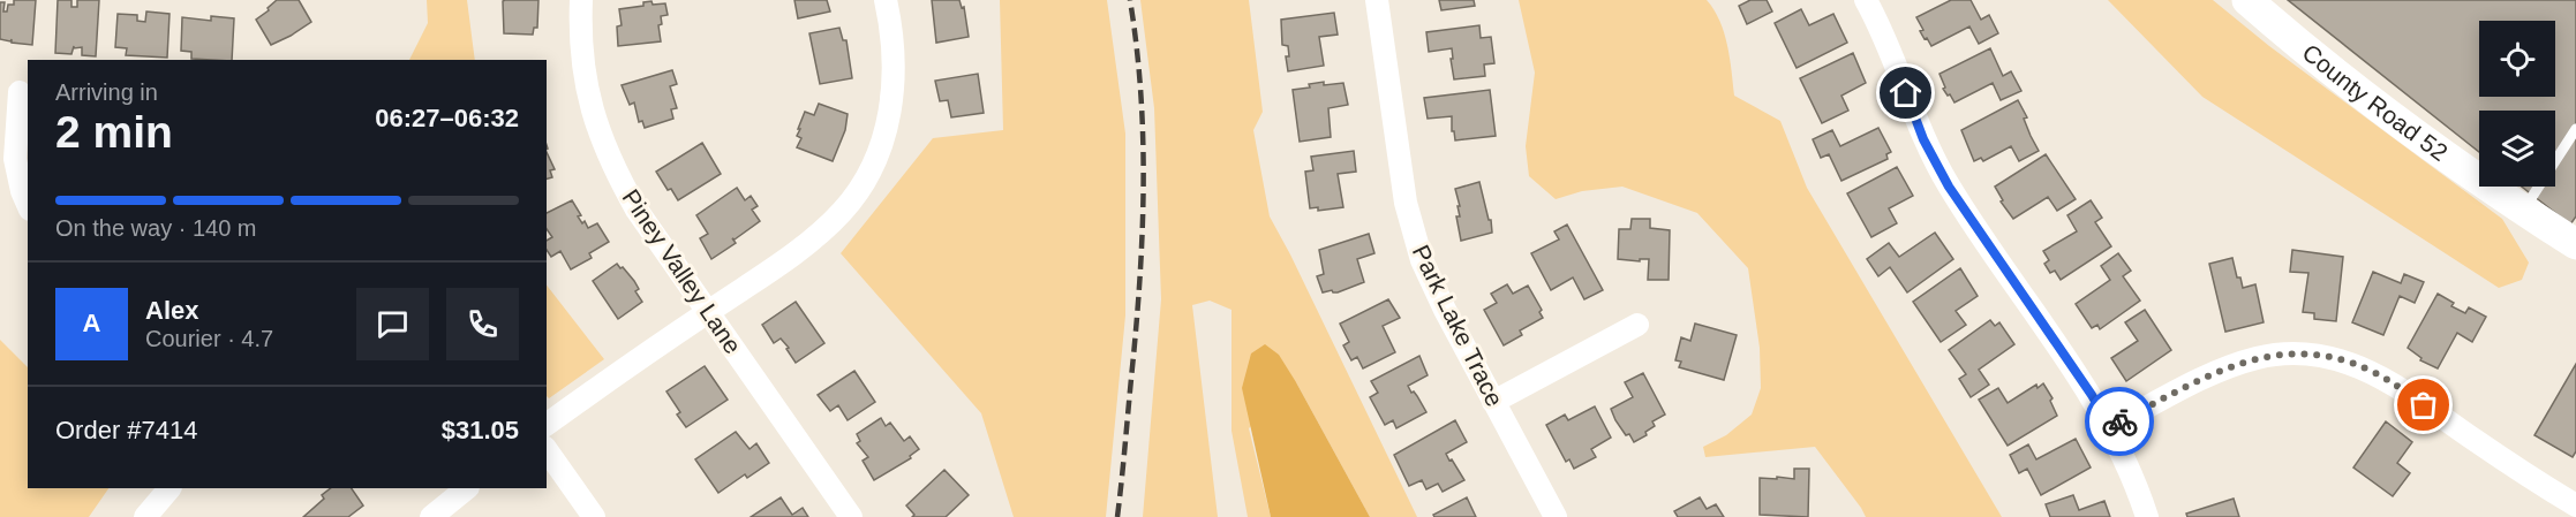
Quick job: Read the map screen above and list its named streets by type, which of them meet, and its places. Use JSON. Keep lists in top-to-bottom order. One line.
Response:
{"streets":{"main road":["County Road 52"],"street":["Piney Valley Lane","Park Lake Trace"]},"page":{"heading":["2 min","Arriving in","06:27–06:32"],"panel":["Alex","Courier · 4.7","Order #7414","$31.05"],"bar":"On the way · 140 m","round":"A"}}
